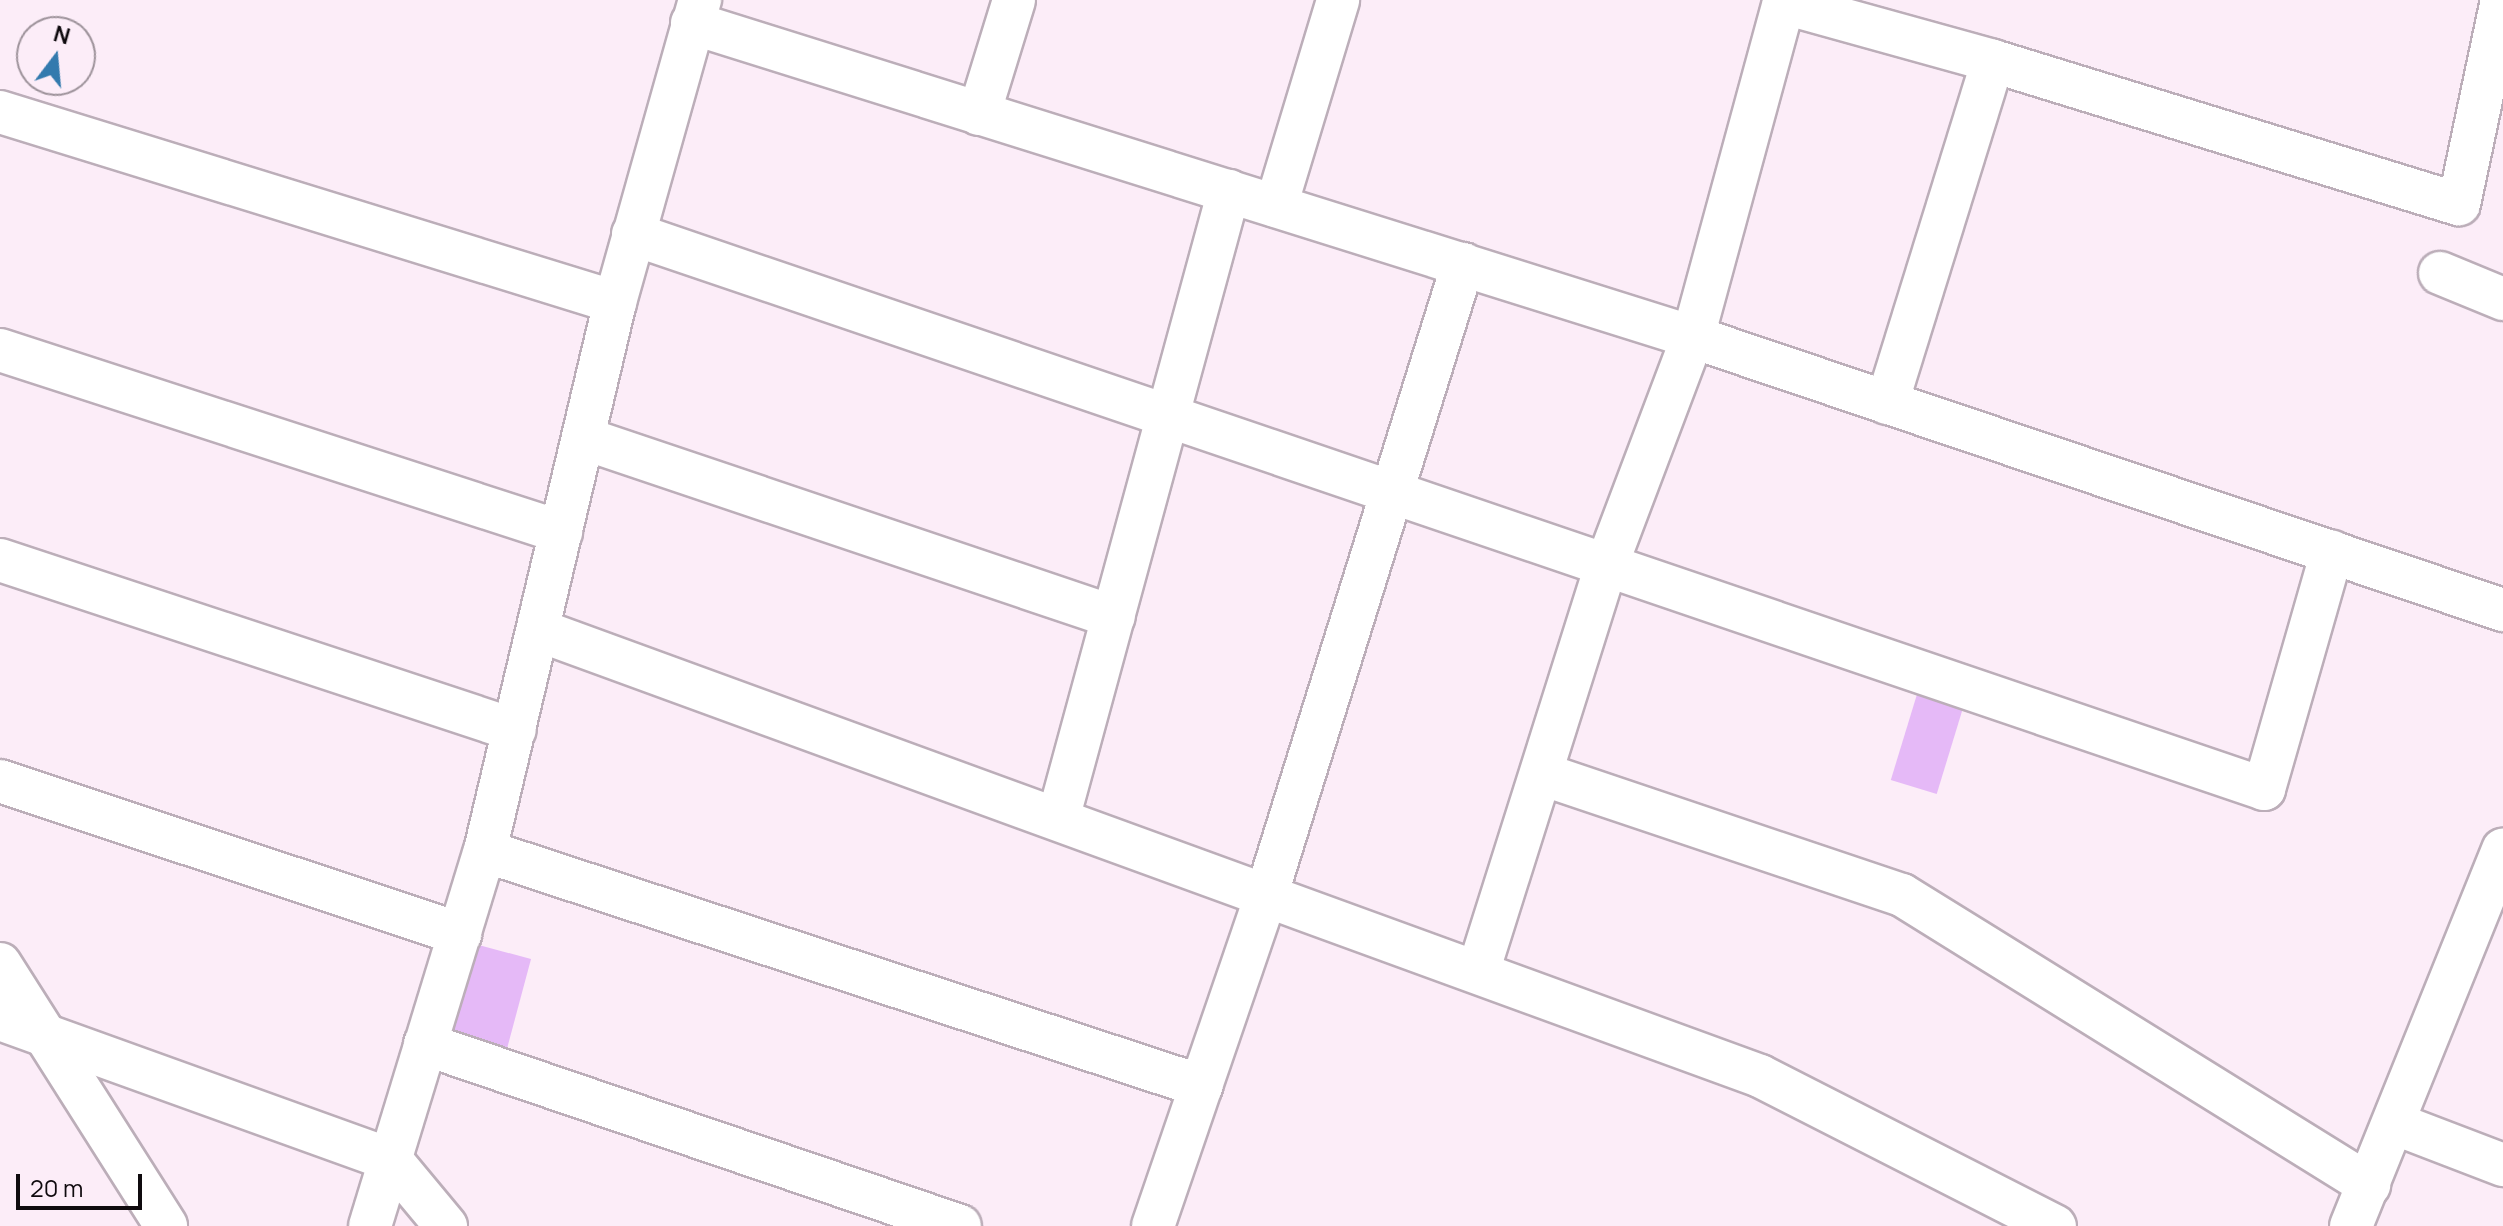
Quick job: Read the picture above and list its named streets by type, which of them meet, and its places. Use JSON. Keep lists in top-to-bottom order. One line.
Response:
{"scale_bar":"20 m","north":"top"}
